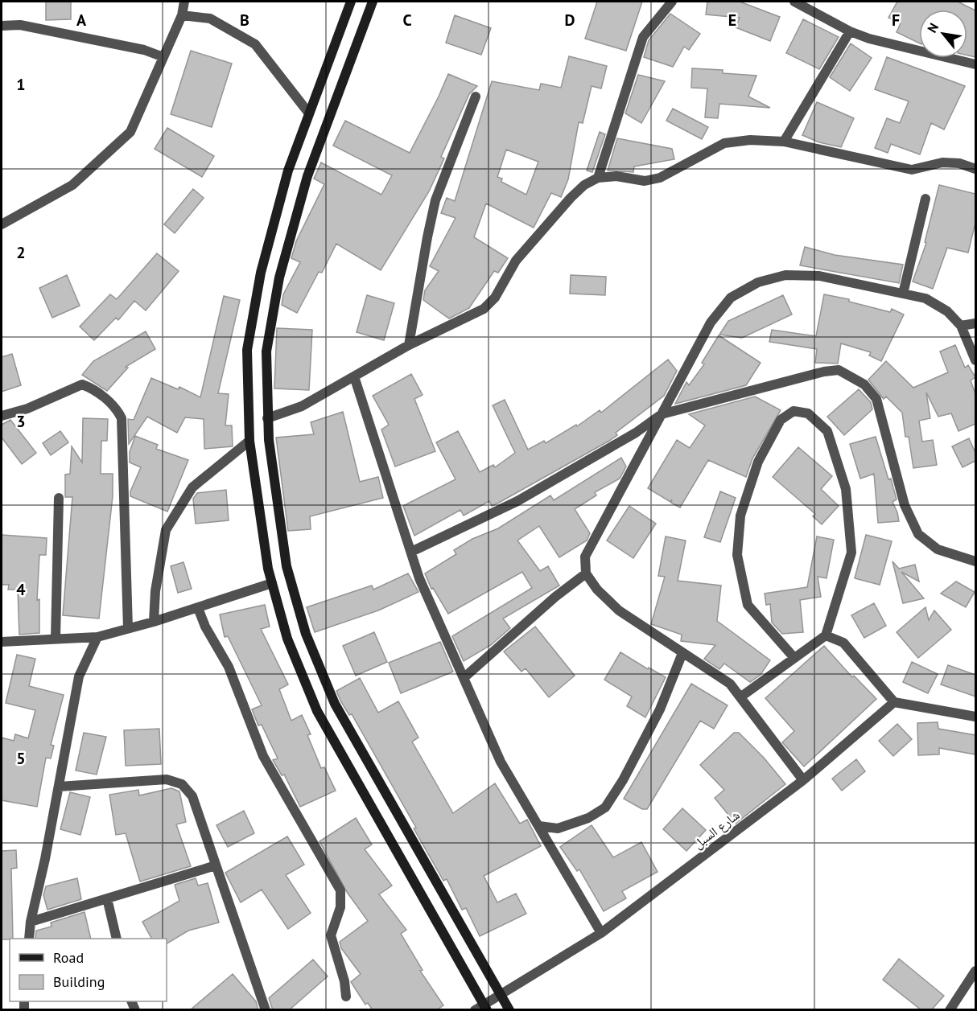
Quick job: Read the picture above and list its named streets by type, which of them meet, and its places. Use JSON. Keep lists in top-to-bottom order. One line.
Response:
{"streets":{"street":["شارع السبل"]},"legend":["Road","Building"],"north":"top left","grid":{"columns":["A","B","C","D","E","F"],"rows":["1","2","3","4","5"]}}
